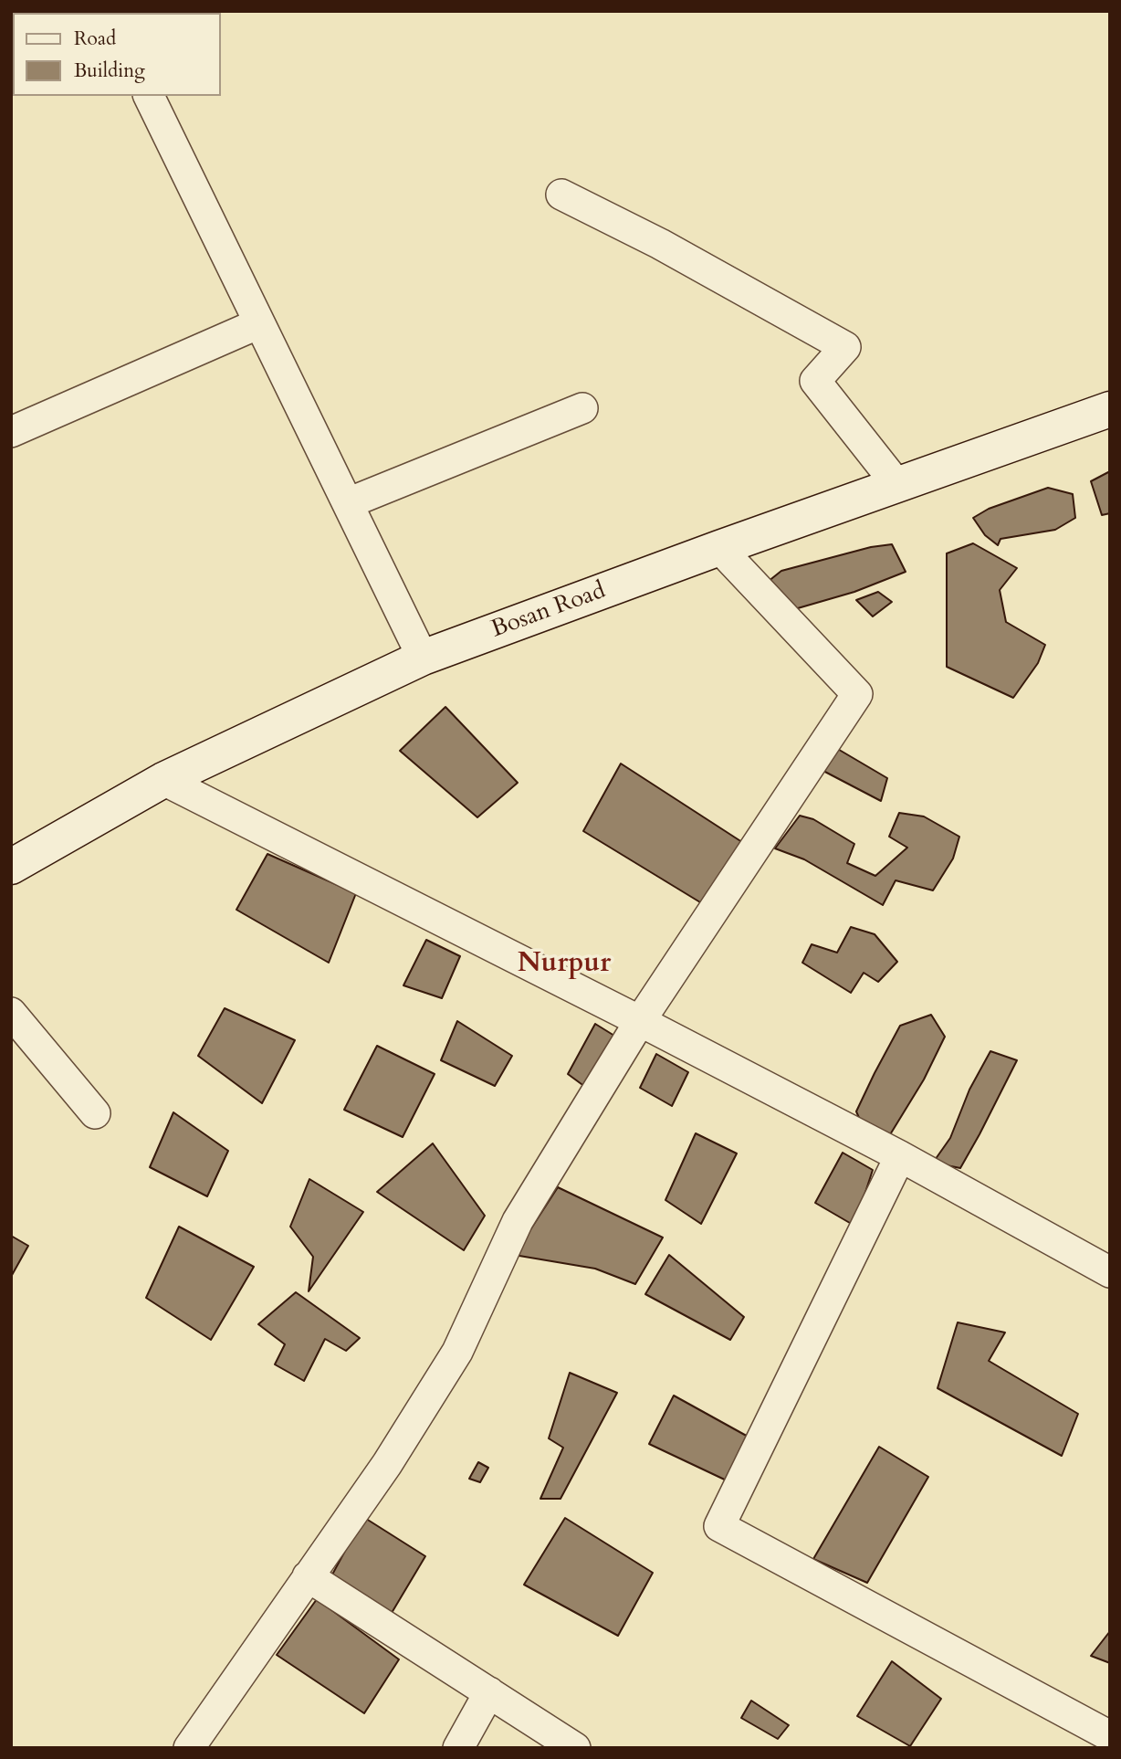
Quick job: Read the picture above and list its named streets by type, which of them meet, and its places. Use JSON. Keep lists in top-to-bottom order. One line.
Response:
{"streets":{"main road":["Bosan Road"]},"districts":["Nurpur"],"legend":["Road","Building"]}
